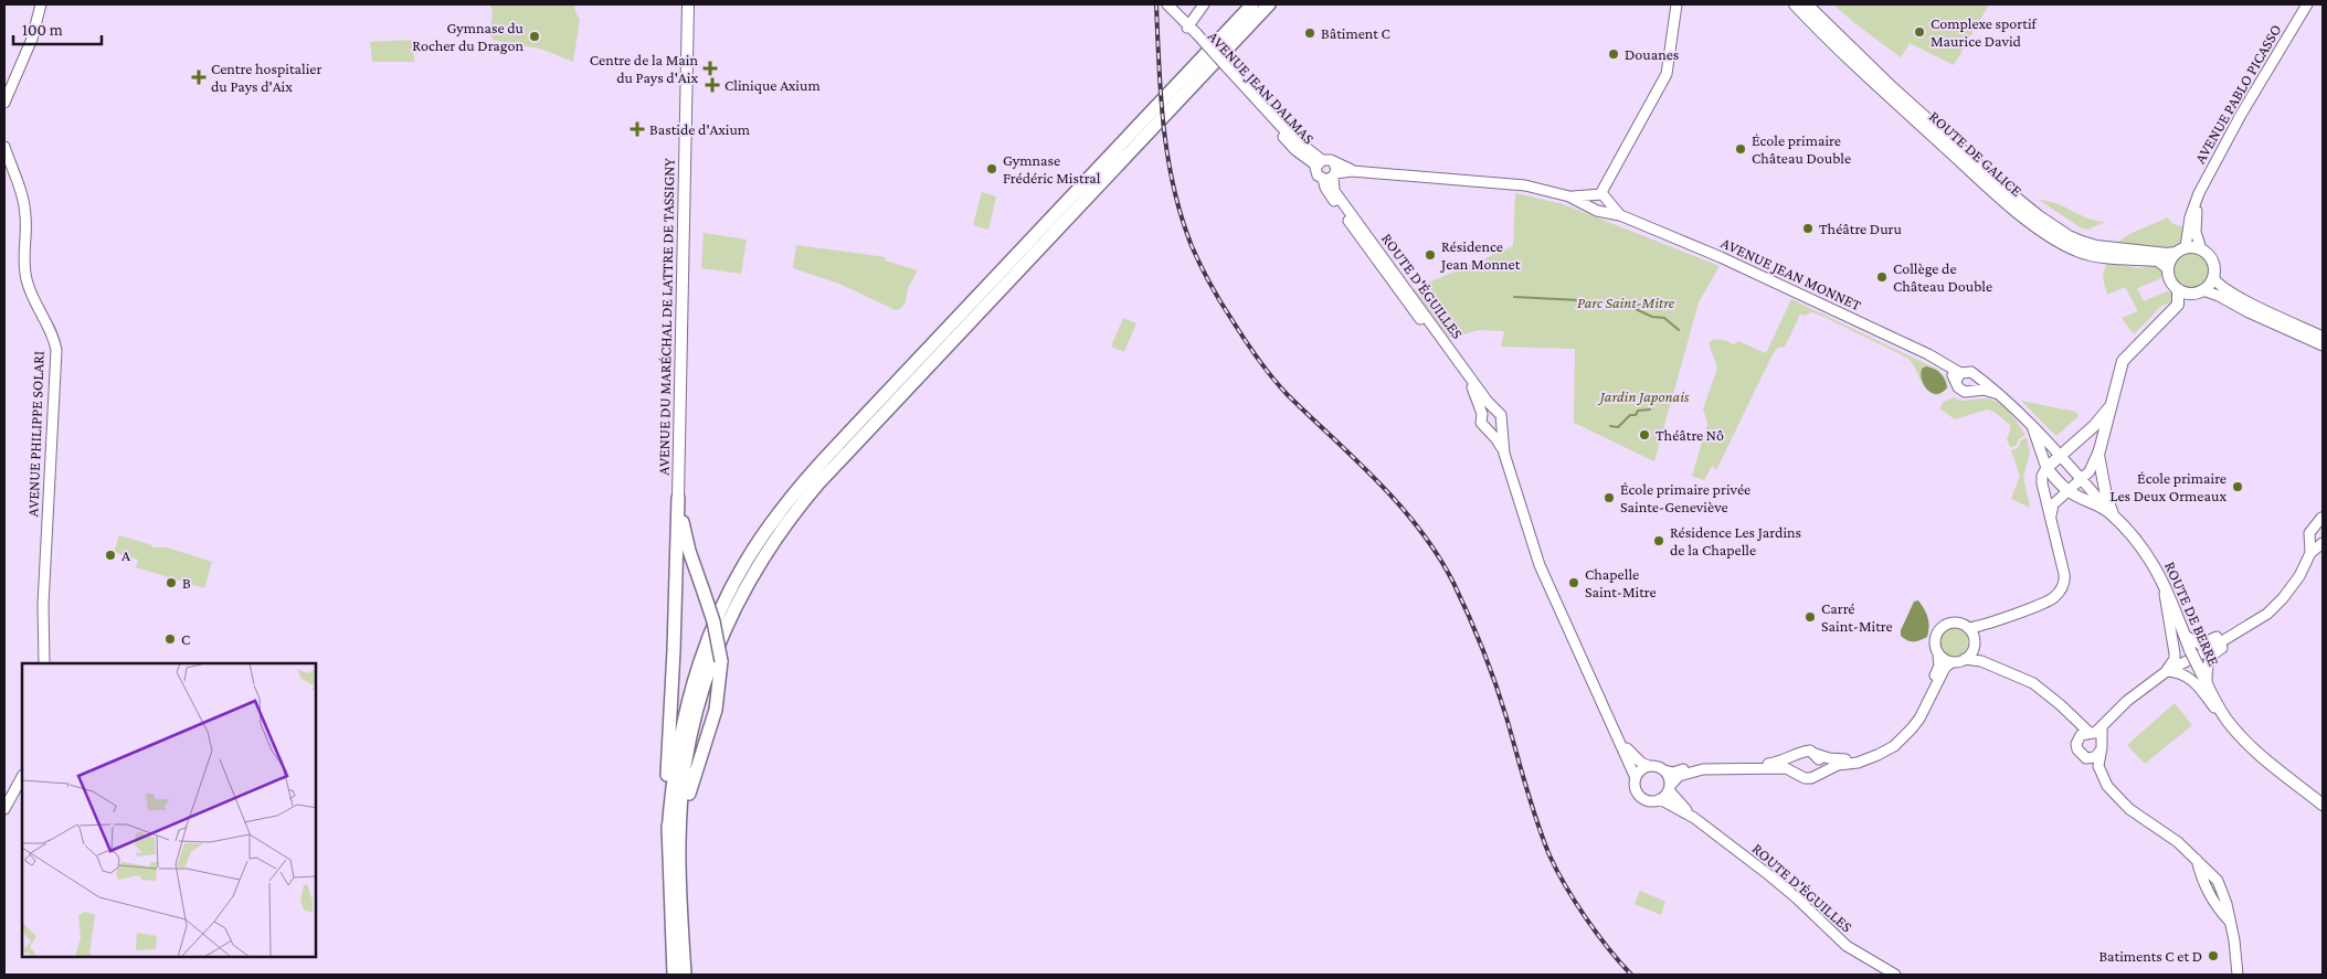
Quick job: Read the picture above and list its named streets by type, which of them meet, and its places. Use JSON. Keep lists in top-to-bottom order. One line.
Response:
{"streets":{"main road":["ROUTE DE GALICE","AVENUE DU MARÉCHAL DE LATTRE DE TASSIGNY","ROUTE DE BERRE"],"street":["AVENUE JEAN DALMAS","AVENUE PABLO PICASSO","AVENUE JEAN MONNET","ROUTE D'ÉGUILLES","AVENUE PHILIPPE SOLARI"]},"crossings":[["AVENUE JEAN DALMAS","AVENUE JEAN MONNET"],["AVENUE PABLO PICASSO","ROUTE DE GALICE"],["AVENUE JEAN MONNET","ROUTE D'ÉGUILLES"],["AVENUE JEAN MONNET","ROUTE DE BERRE"]],"parks":["Parc Saint-Mitre","Jardin Japonais"],"places":{"other":["Complexe sportif Maurice David","Bâtiment C","Gymnase du Rocher du Dragon","Douanes","École primaire Château Double","Gymnase Frédéric Mistral","Théâtre Duru","Résidence Jean Monnet","Collège de Château Double","Théâtre Nô","École primaire Les Deux Ormeaux","École primaire privée Sainte-Geneviève","Résidence Les Jardins de la Chapelle","A","B","Chapelle Saint-Mitre","Carré Saint-Mitre","C","Batiments C et D"],"health":["Centre de la Main du Pays d'Aix","Centre hospitalier du Pays d'Aix","Clinique Axium","Bastide d'Axium"]},"scale_bar":"100 m"}
